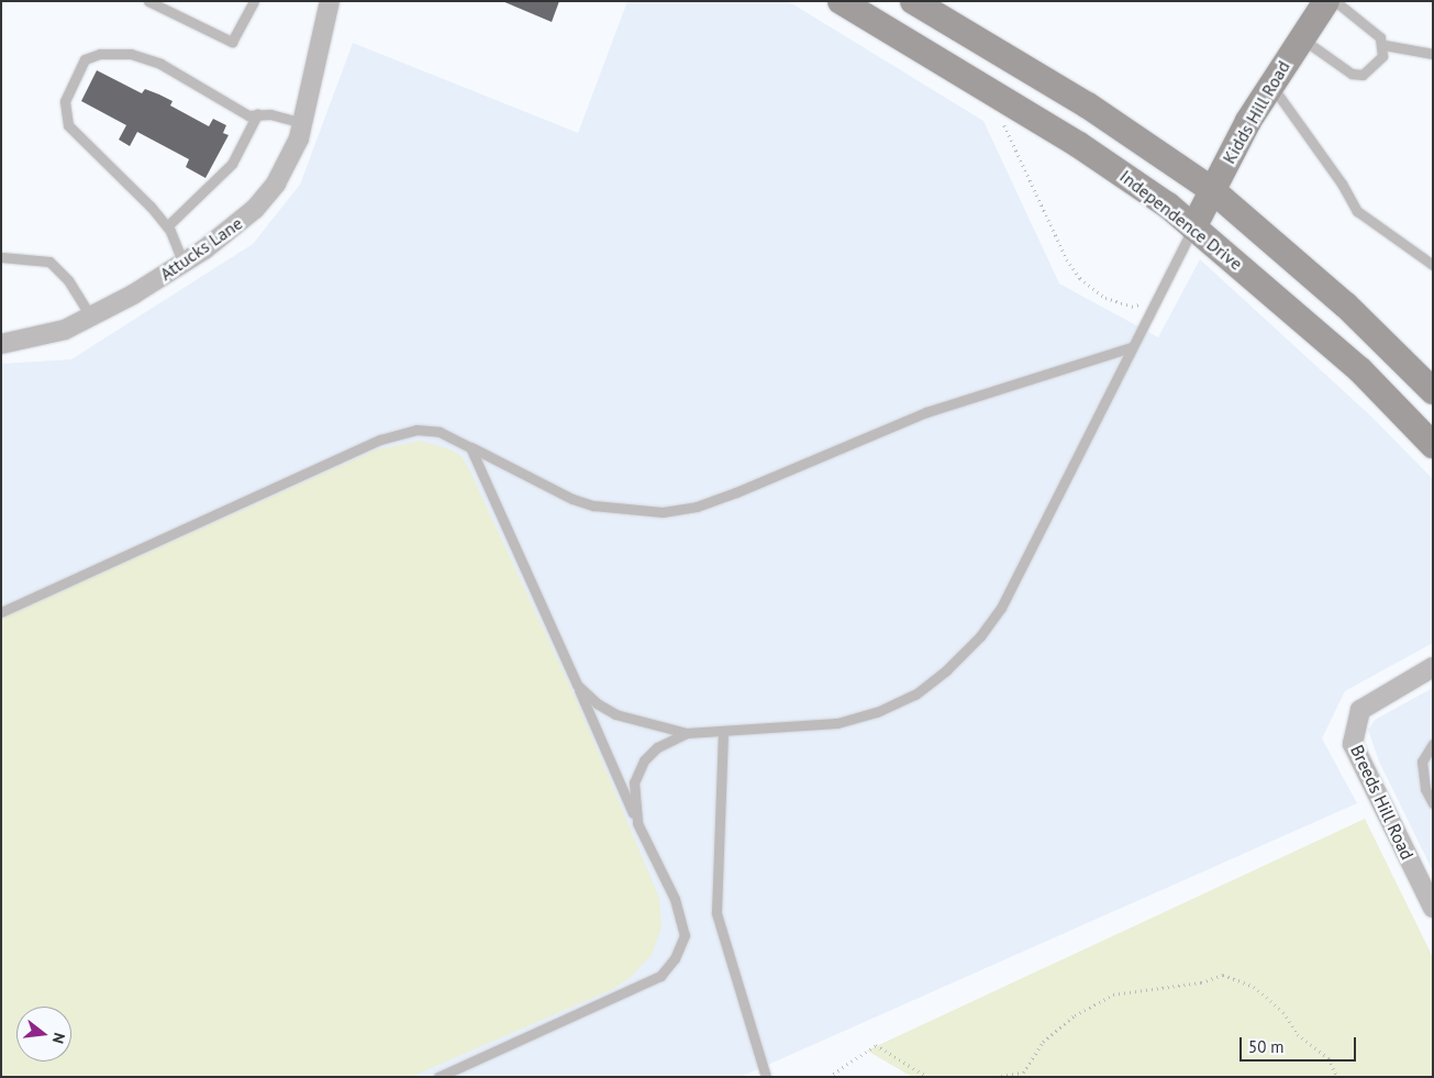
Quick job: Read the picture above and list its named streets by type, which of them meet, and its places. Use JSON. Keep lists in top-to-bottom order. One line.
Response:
{"streets":{"street":["Kidds Hill Road","Independence Drive","Attucks Lane","Breeds Hill Road"]},"crossings":[["Kidds Hill Road","Independence Drive"]],"scale_bar":"50 m","north":"right"}
